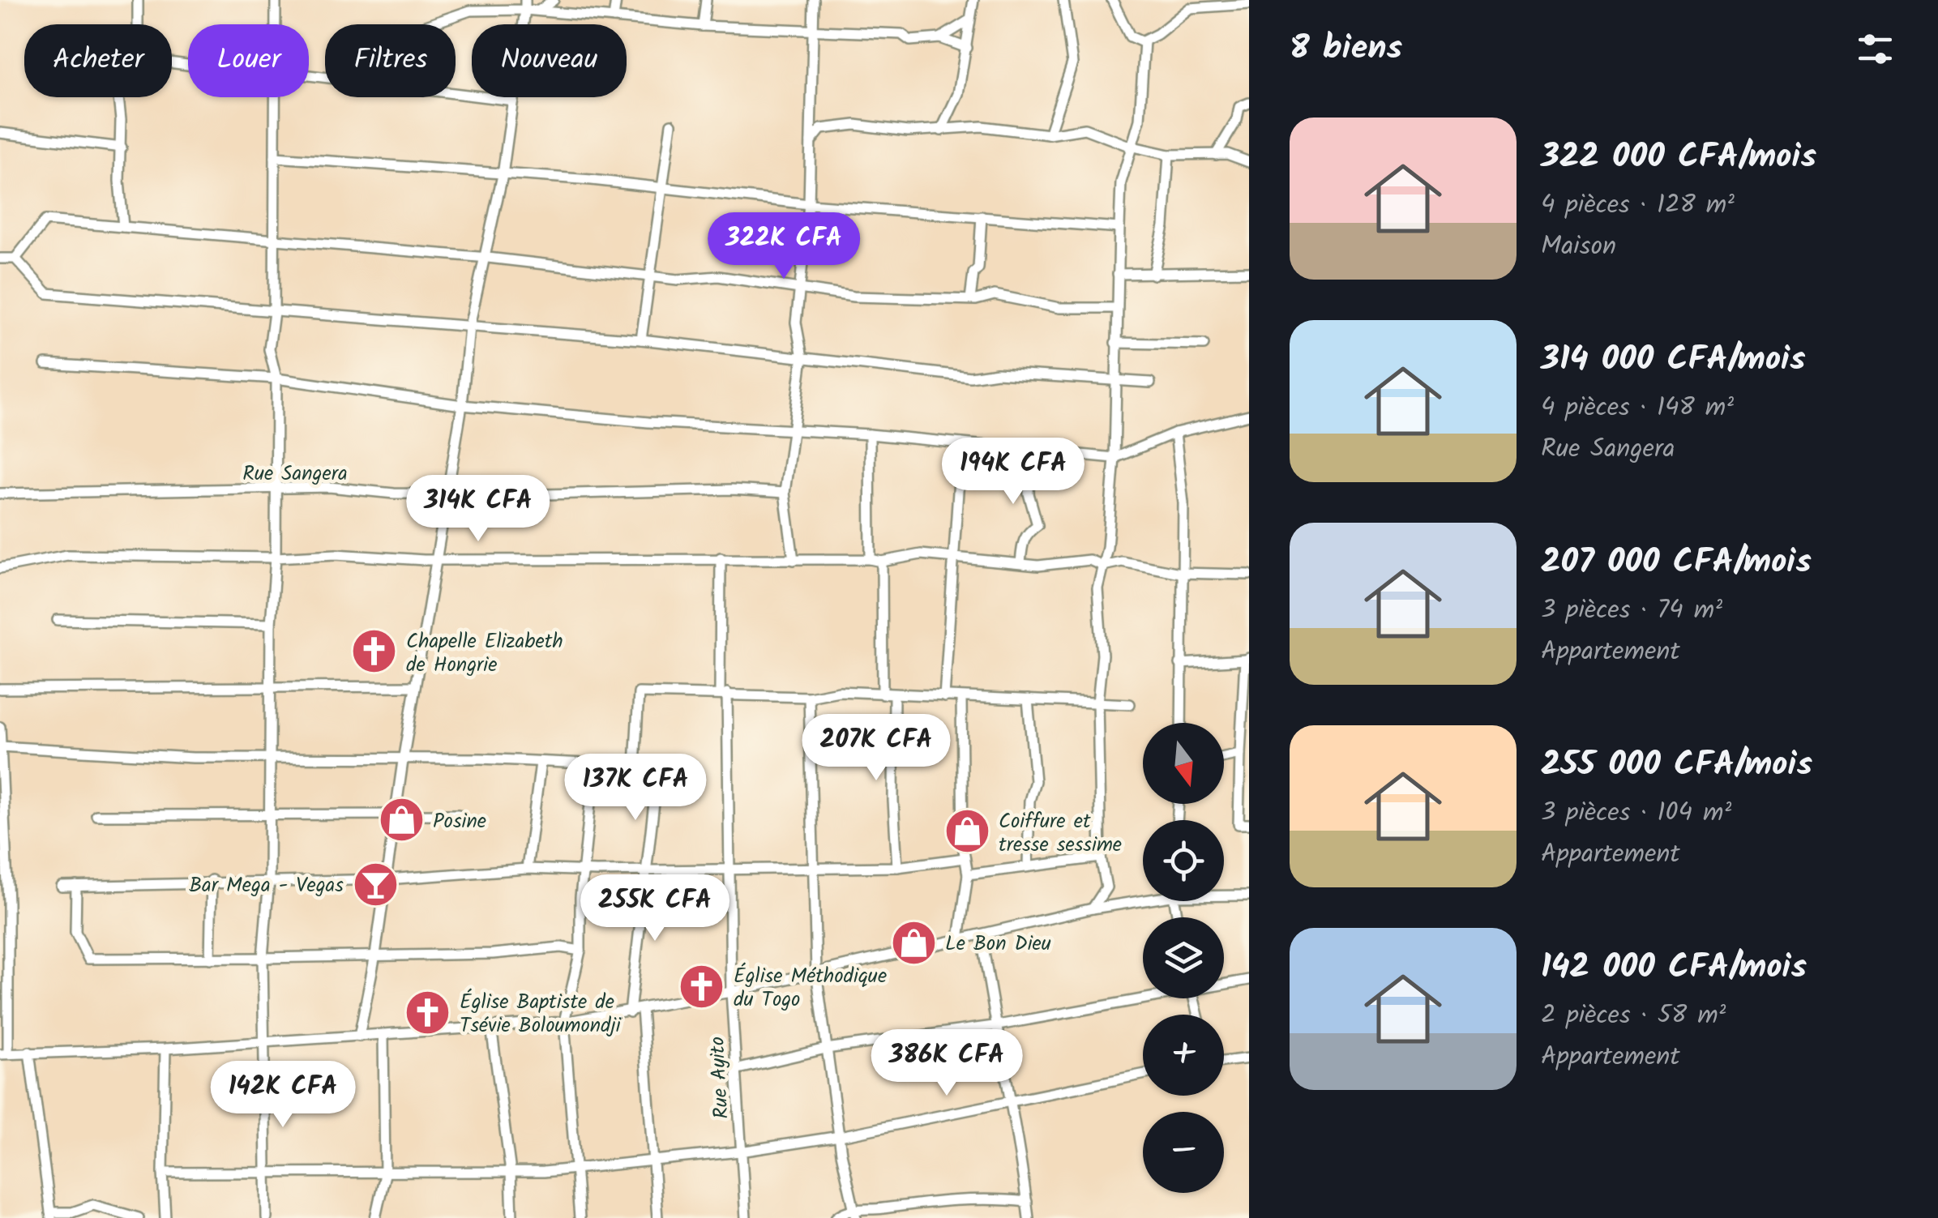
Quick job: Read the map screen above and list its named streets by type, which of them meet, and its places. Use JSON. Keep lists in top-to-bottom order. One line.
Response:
{"streets":{"street":["Rue Sangera","Rue Ayito"]},"places":{"church":["Chapelle Elizabeth de Hongrie","Église Méthodique du Togo","Église Baptiste de Tsévie Boloumondji"],"shop":["Posine","Coiffure et tresse sessime","Le Bon Dieu"],"bar":["Bar Mega - Vegas"]},"north":"bottom","page":{"heading":"8 biens","chip":["Acheter","Louer","Filtres","Nouveau"],"list":[{"name":"322 000 CFA/mois","note":"4 pièces · 128 m² · Maison"},{"name":"314 000 CFA/mois","note":"4 pièces · 148 m² · Rue Sangera"},{"name":"207 000 CFA/mois","note":"3 pièces · 74 m² · Appartement"},{"name":"255 000 CFA/mois","note":"3 pièces · 104 m² · Appartement"},{"name":"142 000 CFA/mois","note":"2 pièces · 58 m² · Appartement"}],"price":["322K CFA","194K CFA","314K CFA","207K CFA","137K CFA","255K CFA","386K CFA","142K CFA"],"map_buttons":["+","−"]}}
